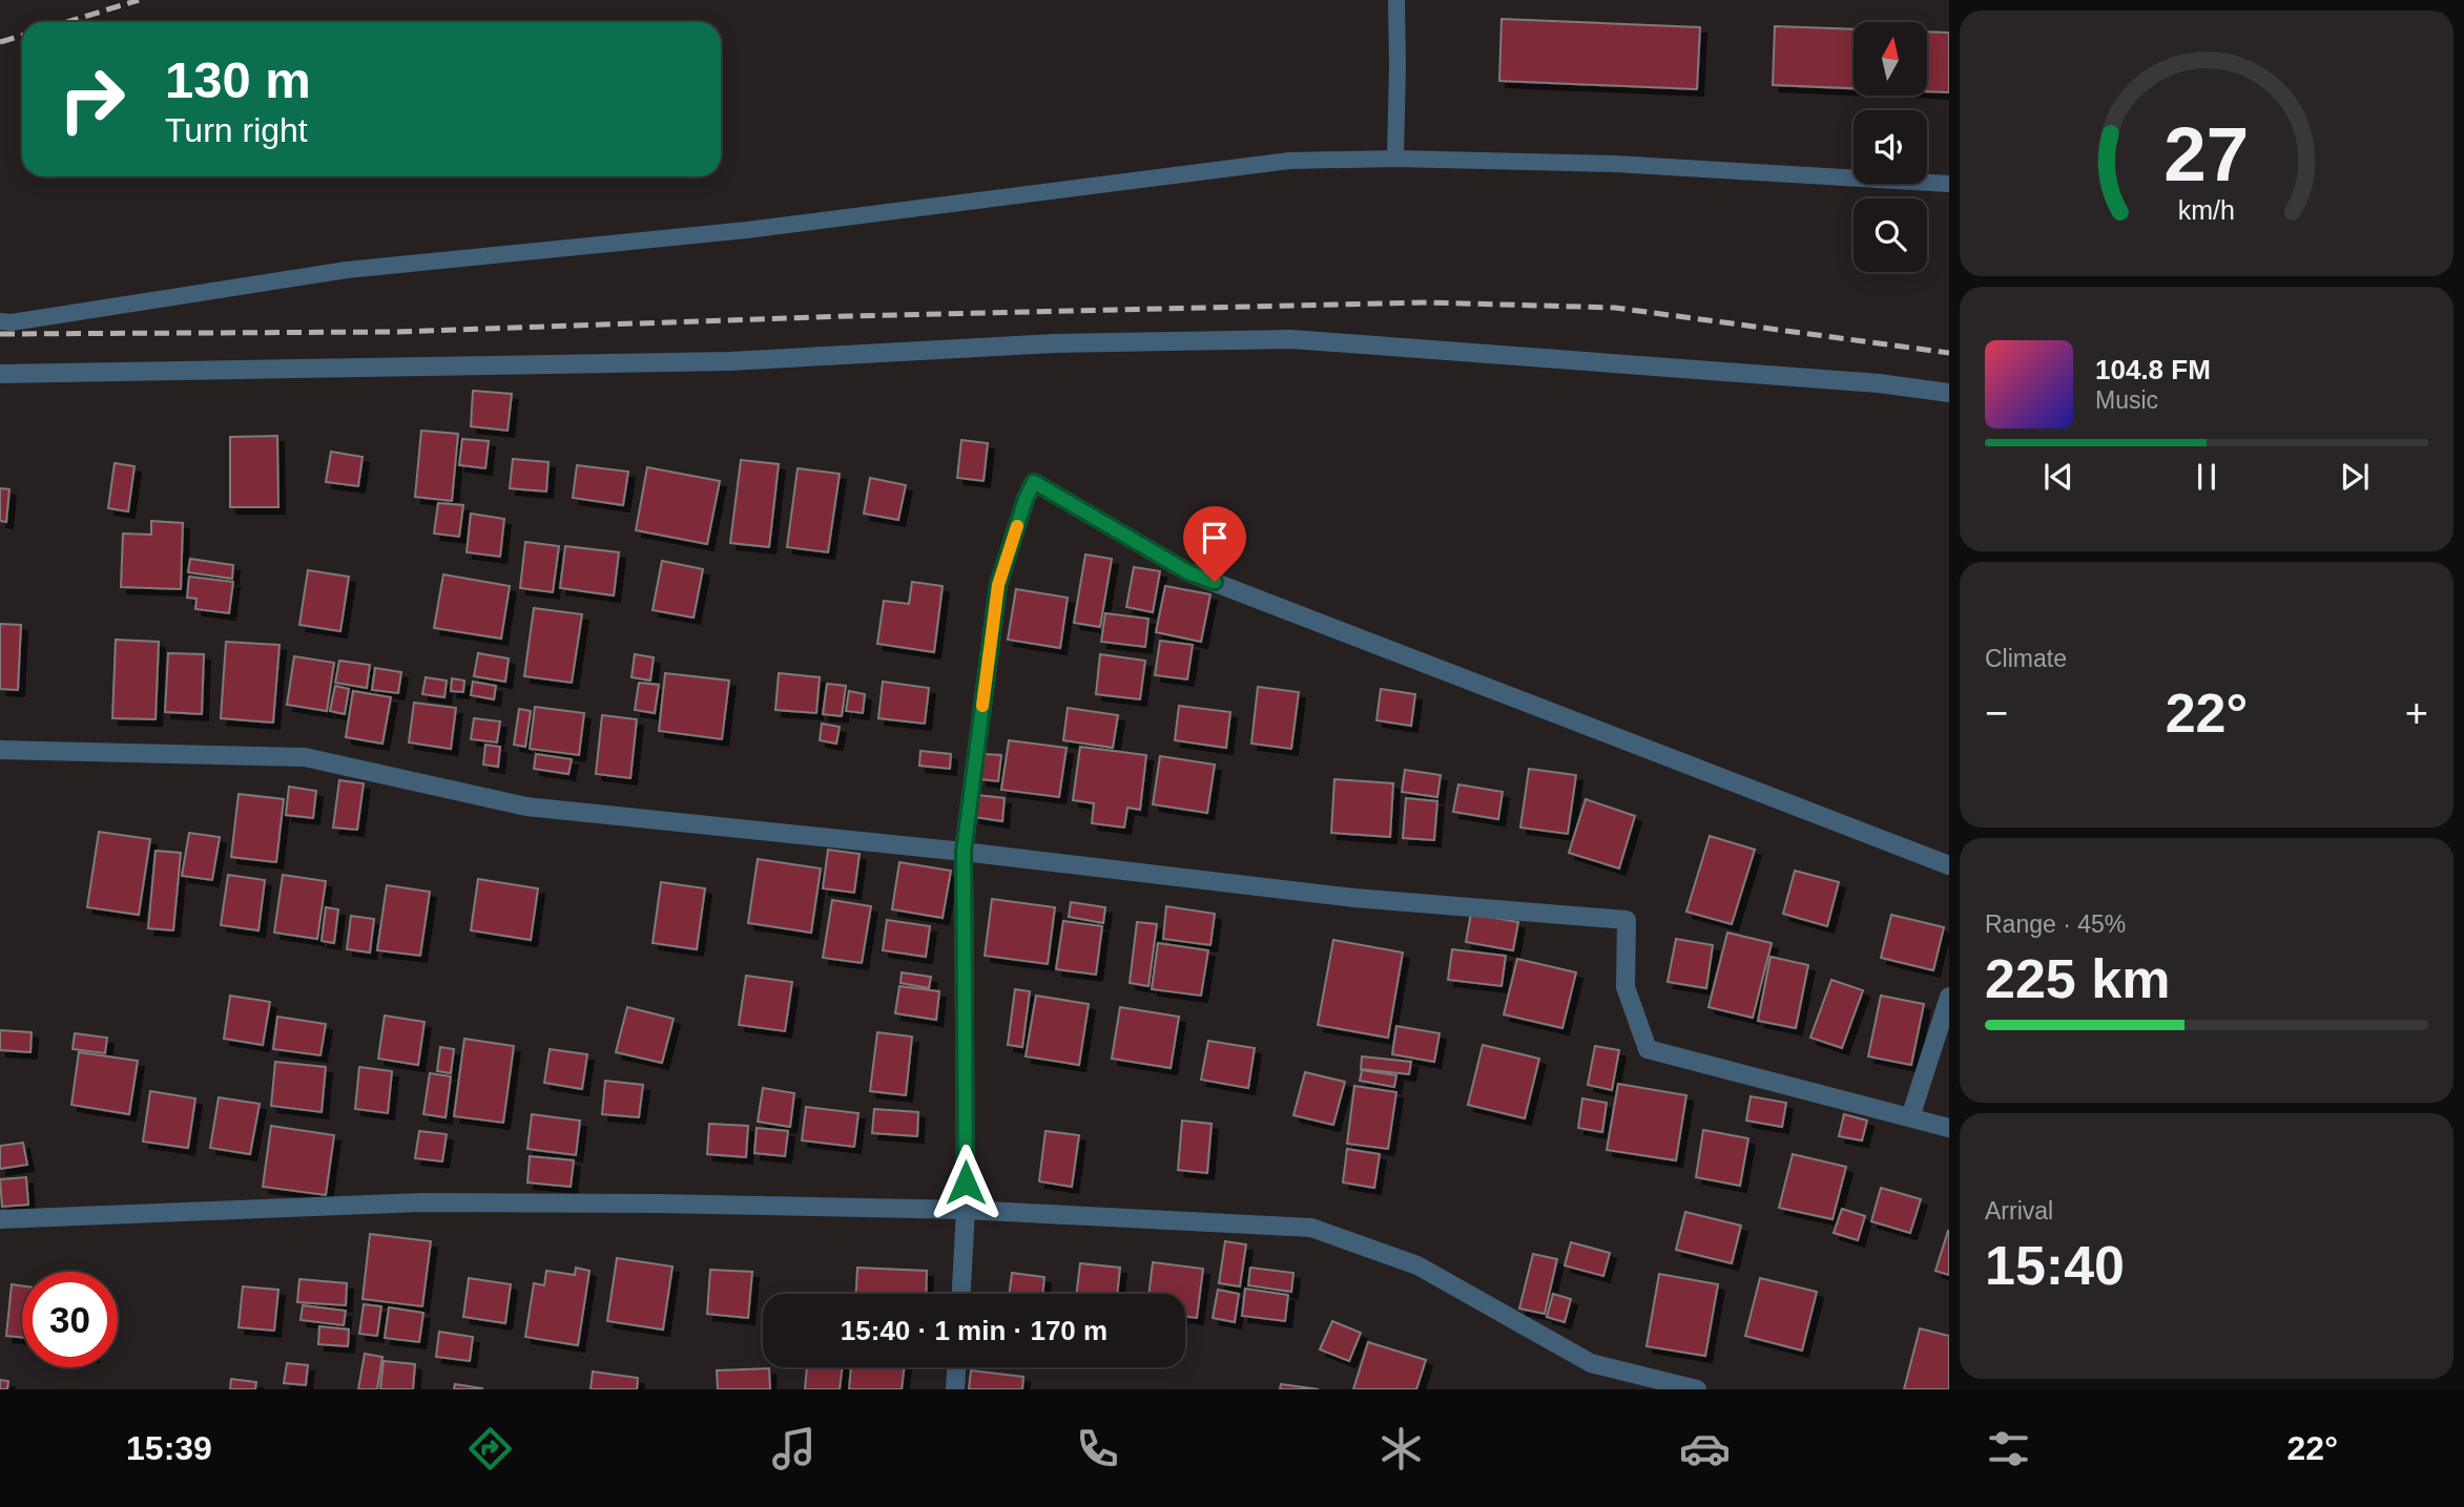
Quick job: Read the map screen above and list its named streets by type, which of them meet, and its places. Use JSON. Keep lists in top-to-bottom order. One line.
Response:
{"north":"top","page":{"turn":["130 m","Turn right"],"song":["104.8 FM","Music"],"tile":["Climate",["Range · 45%","225 km"],["Arrival","15:40"]],"heat":["−","22°","+"],"limit":"30","trip":"15:40 · 1 min · 170 m","tabs":["15:39","22°"],"gauge":["27","km/h"]}}
